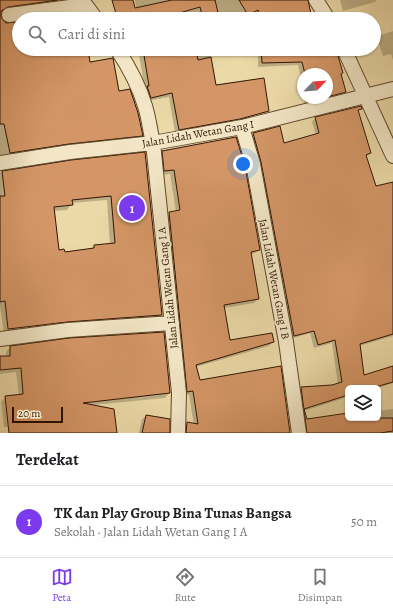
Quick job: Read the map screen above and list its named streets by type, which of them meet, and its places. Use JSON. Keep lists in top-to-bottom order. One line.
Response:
{"streets":{"street":["Jalan Lidah Wetan Gang I","Jalan Lidah Wetan Gang I B","Jalan Lidah Wetan Gang I A"]},"crossings":[["Jalan Lidah Wetan Gang I","Jalan Lidah Wetan Gang I B"],["Jalan Lidah Wetan Gang I","Jalan Lidah Wetan Gang I A"]],"scale_bar":"20 m","north":"top right","page":{"search":"Cari di sini","pins":"1","scale":"20 m","heading":"Terdekat","list":[{"mark":"1","name":"TK dan Play Group Bina Tunas Bangsa","note":"Sekolah · Jalan Lidah Wetan Gang I A","value":"50 m"}],"nav":["Peta","Rute","Disimpan"]}}
